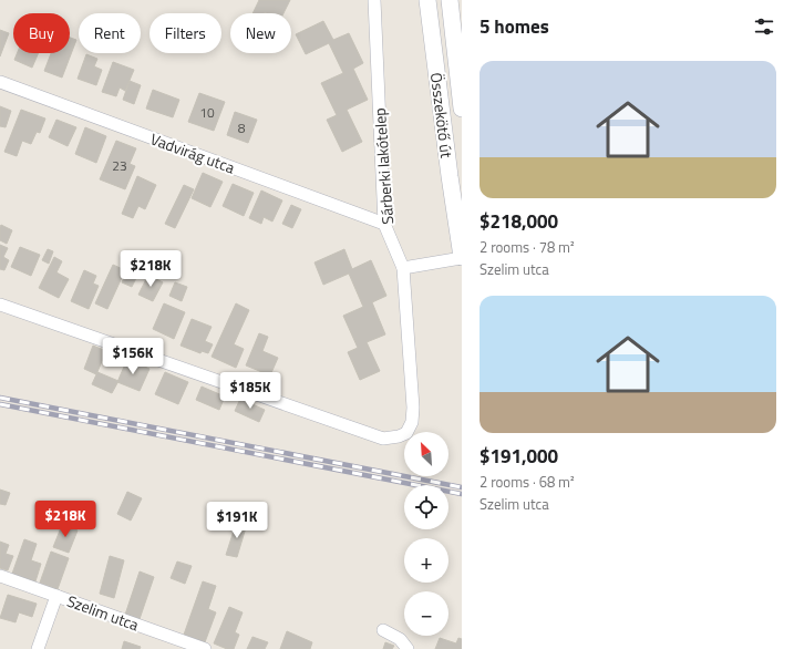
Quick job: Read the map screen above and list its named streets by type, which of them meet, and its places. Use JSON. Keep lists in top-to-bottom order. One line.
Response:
{"streets":{"street":["Összekötő út","Vadvirág utca","Sárberki lakótelep","Szelim utca"]},"crossings":[["Vadvirág utca","Sárberki lakótelep"]],"house_numbers":["10","8","23"],"north":"top left","page":{"heading":"5 homes","chip":["Buy","Rent","Filters","New"],"list":[{"name":"$218,000","note":"2 rooms · 78 m² · Szelim utca"},{"name":"$191,000","note":"2 rooms · 68 m² · Szelim utca"}],"price":["$218K","$156K","$185K","$218K","$191K"],"map_buttons":["+","−"]}}
